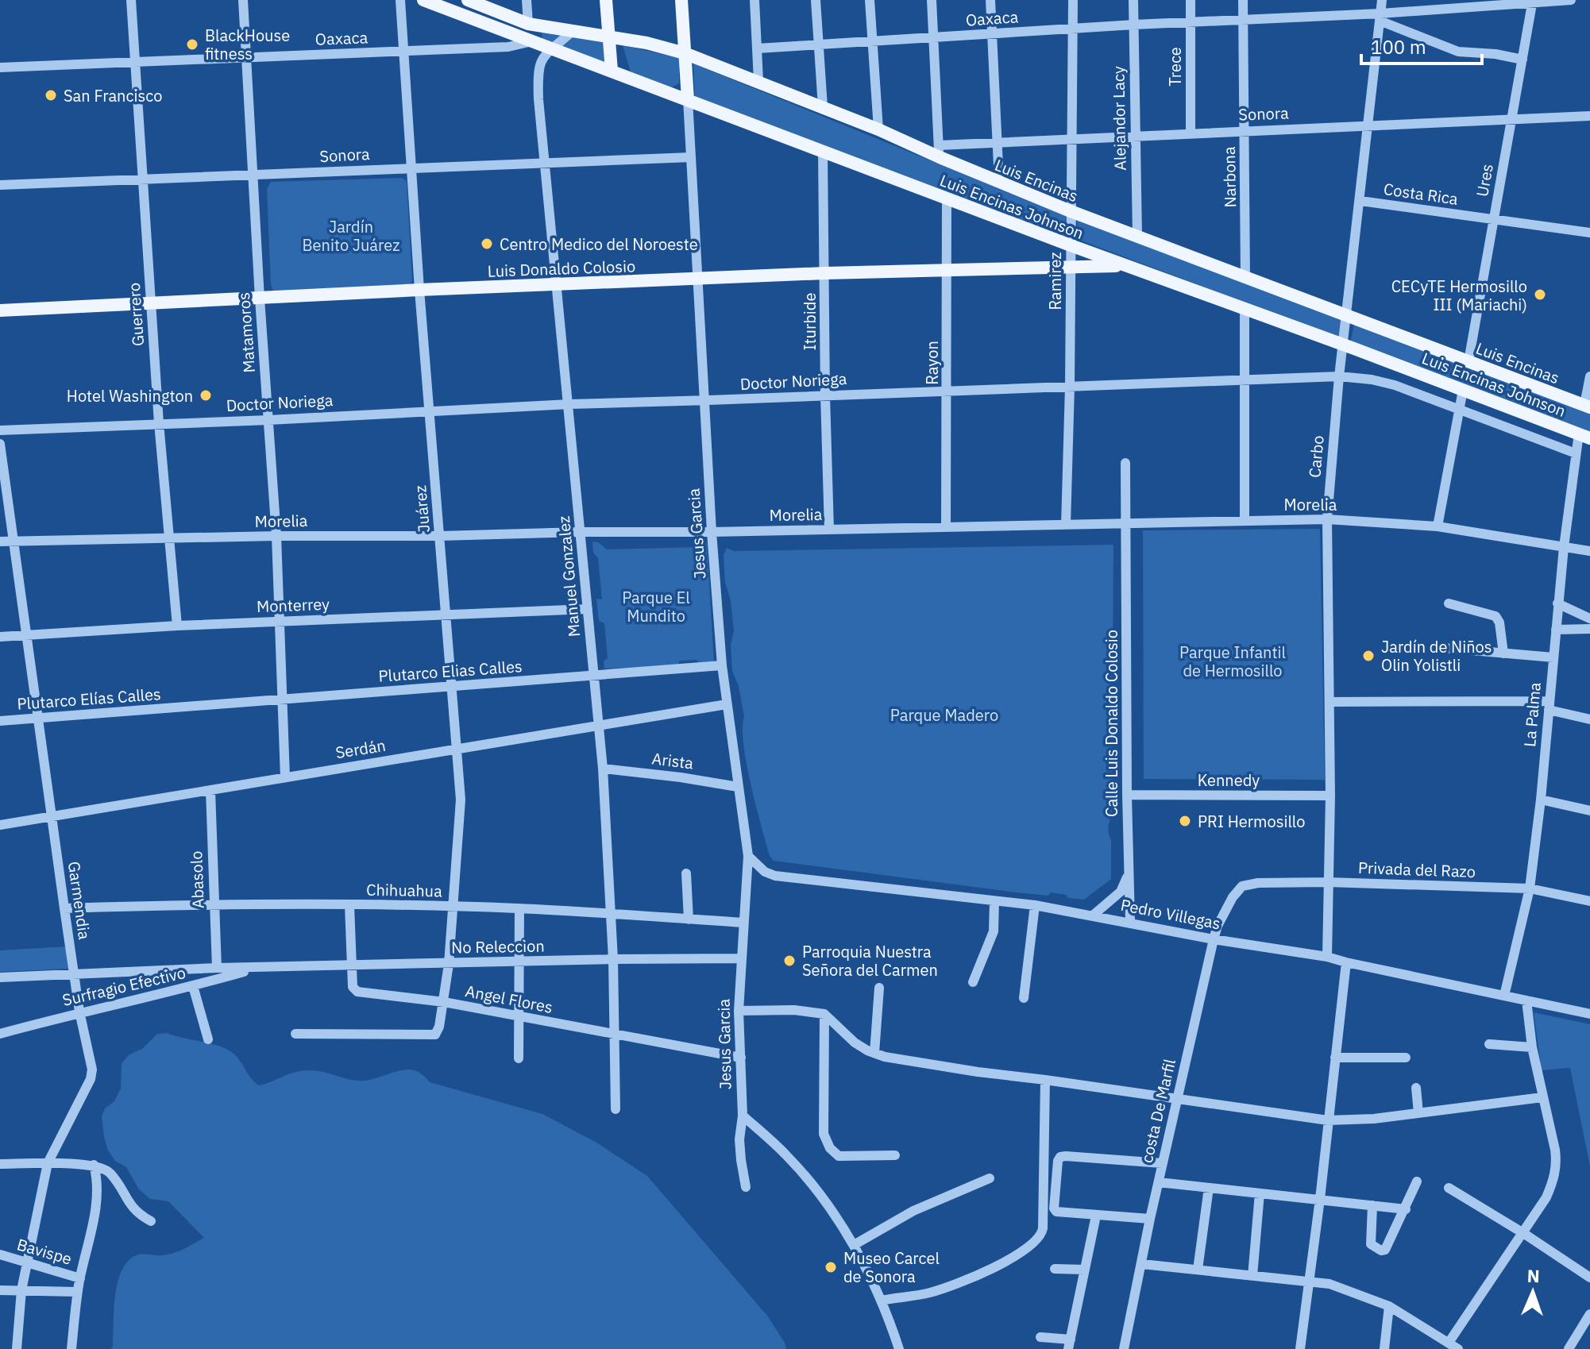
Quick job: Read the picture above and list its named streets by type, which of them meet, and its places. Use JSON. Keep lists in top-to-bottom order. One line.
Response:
{"streets":{"main road":["Luis Encinas","Luis Encinas Johnson","Luis Donaldo Colosio"],"street":["Oaxaca","Trece","Sonora","Alejandor Lacy","Narbona","Ures","Costa Rica","Ramirez","Guerrero","Iturbide","Matamoros","Rayon","Doctor Noriega","Carbo","Morelia","Juárez","Jesus Garcia","Manuel Gonzalez","Monterrey","Plutarco Elias Calles","Plutarco Elías Calles","La Palma","Calle Luis Donaldo Colosio","Serdán","Arista","Kennedy","Privada del Razo","Abasolo","Chihuahua","Garmendia","Pedro Villegas","No Releccion","Surfragio Efectivo","Angel Flores","costa De Marfil","Bavispe"]},"crossings":[["Oaxaca","Trece"],["Oaxaca","Alejandor Lacy"],["Oaxaca","Narbona"],["Oaxaca","Ures"],["Oaxaca","Luis Encinas Johnson"],["Oaxaca","Ramirez"],["Oaxaca","Guerrero"],["Oaxaca","Matamoros"],["Oaxaca","Carbo"],["Oaxaca","Juárez"],["Trece","Sonora"],["Sonora","Alejandor Lacy"],["Sonora","Narbona"],["Sonora","Luis Encinas"],["Sonora","Ures"],["Sonora","Ramirez"],["Sonora","Guerrero"],["Sonora","Matamoros"],["Sonora","Carbo"],["Sonora","Juárez"],["Sonora","Jesus Garcia"],["Sonora","Manuel Gonzalez"],["Alejandor Lacy","Luis Encinas"],["Narbona","Luis Encinas"],["Luis Encinas","Ures"],["Luis Encinas","Ramirez"],["Luis Encinas","Carbo"],["Luis Encinas","Manuel Gonzalez"],["Ures","Costa Rica"],["Costa Rica","Carbo"],["Luis Encinas Johnson","Luis Donaldo Colosio"],["Luis Encinas Johnson","Ramirez"],["Luis Encinas Johnson","Iturbide"],["Luis Encinas Johnson","Rayon"],["Luis Encinas Johnson","Carbo"],["Luis Encinas Johnson","Jesus Garcia"],["Luis Encinas Johnson","Manuel Gonzalez"],["Luis Encinas Johnson","La Palma"],["Luis Donaldo Colosio","Ramirez"],["Luis Donaldo Colosio","Guerrero"],["Luis Donaldo Colosio","Iturbide"],["Luis Donaldo Colosio","Matamoros"],["Luis Donaldo Colosio","Rayon"],["Luis Donaldo Colosio","Juárez"],["Luis Donaldo Colosio","Jesus Garcia"],["Luis Donaldo Colosio","Manuel Gonzalez"],["Ramirez","Doctor Noriega"],["Ramirez","Morelia"],["Guerrero","Doctor Noriega"],["Guerrero","Morelia"],["Guerrero","Monterrey"],["Iturbide","Doctor Noriega"],["Iturbide","Morelia"],["Matamoros","Doctor Noriega"],["Matamoros","Morelia"],["Matamoros","Monterrey"],["Matamoros","Plutarco Elias Calles"],["Matamoros","Serdán"],["Rayon","Doctor Noriega"],["Rayon","Morelia"],["Doctor Noriega","Carbo"],["Doctor Noriega","Juárez"],["Doctor Noriega","Jesus Garcia"],["Doctor Noriega","Manuel Gonzalez"],["Doctor Noriega","La Palma"],["Carbo","Morelia"],["Carbo","Kennedy"],["Carbo","Privada del Razo"],["Carbo","Pedro Villegas"],["Morelia","Juárez"],["Morelia","Jesus Garcia"],["Morelia","Manuel Gonzalez"],["Morelia","La Palma"],["Morelia","Calle Luis Donaldo Colosio"],["Morelia","Garmendia"],["Juárez","Monterrey"],["Juárez","Plutarco Elias Calles"],["Juárez","Serdán"],["Juárez","Chihuahua"],["Juárez","No Releccion"],["Juárez","Angel Flores"],["Jesus Garcia","Plutarco Elias Calles"],["Jesus Garcia","Serdán"],["Jesus Garcia","Arista"],["Jesus Garcia","Chihuahua"],["Jesus Garcia","Pedro Villegas"],["Jesus Garcia","No Releccion"],["Jesus Garcia","Angel Flores"],["Manuel Gonzalez","Monterrey"],["Manuel Gonzalez","Plutarco Elias Calles"],["Manuel Gonzalez","Serdán"],["Manuel Gonzalez","Arista"],["Manuel Gonzalez","Chihuahua"],["Manuel Gonzalez","No Releccion"],["Manuel Gonzalez","Angel Flores"],["Monterrey","Garmendia"],["Plutarco Elias Calles","Plutarco Elías Calles"],["Plutarco Elías Calles","Garmendia"],["La Palma","Privada del Razo"],["La Palma","Pedro Villegas"],["Calle Luis Donaldo Colosio","Kennedy"],["Calle Luis Donaldo Colosio","Pedro Villegas"],["Serdán","Abasolo"],["Serdán","Garmendia"],["Privada del Razo","costa De Marfil"],["Abasolo","Chihuahua"],["Chihuahua","Garmendia"],["Chihuahua","Angel Flores"],["Garmendia","Surfragio Efectivo"],["Garmendia","Bavispe"],["Pedro Villegas","costa De Marfil"],["No Releccion","Surfragio Efectivo"],["No Releccion","Angel Flores"]],"parks":["Jardín Benito Juárez","Parque El Mundito","Parque Infantil de Hermosillo","Parque Madero"],"places":["BlackHouse fitness","San Francisco","Centro Medico del Noroeste","CECyTE Hermosillo III (Mariachi)","Hotel Washington","Jardín de Niños Olin Yolistli","PRI Hermosillo","Parroquia Nuestra Señora del Carmen","Museo Carcel de Sonora"],"scale_bar":"100 m","north":"top"}
